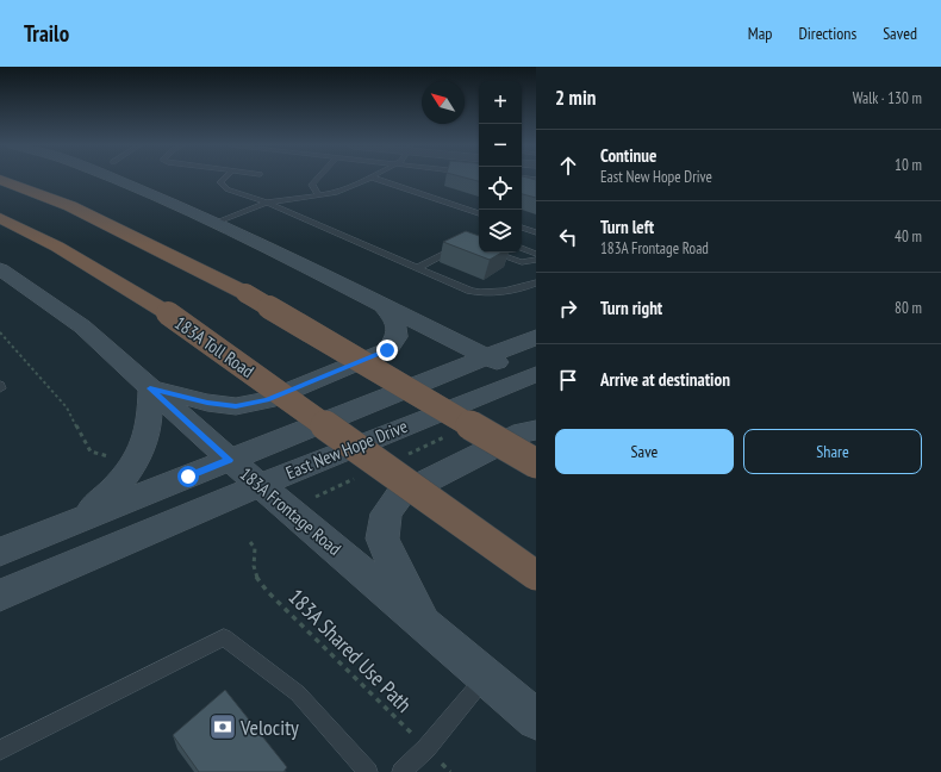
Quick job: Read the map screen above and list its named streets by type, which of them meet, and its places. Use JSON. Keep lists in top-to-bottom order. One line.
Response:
{"streets":{"highway":["183A Toll Road"],"main road":["East New Hope Drive","183A Frontage Road"],"path":["183A Shared Use Path"]},"crossings":[["East New Hope Drive","183A Frontage Road"]],"places":{"bank":["Velocity"]},"north":"top left","page":{"header":"Trailo","nav":["Map","Directions","Saved"],"heading":["2 min","Walk · 130 m"],"map_buttons":["+","−"],"list":[["Continue","East New Hope Drive","10 m"],["Turn left","183A Frontage Road","40 m"],["Turn right","80 m"],"Arrive at destination"],"buttons":["Save","Share"]}}
